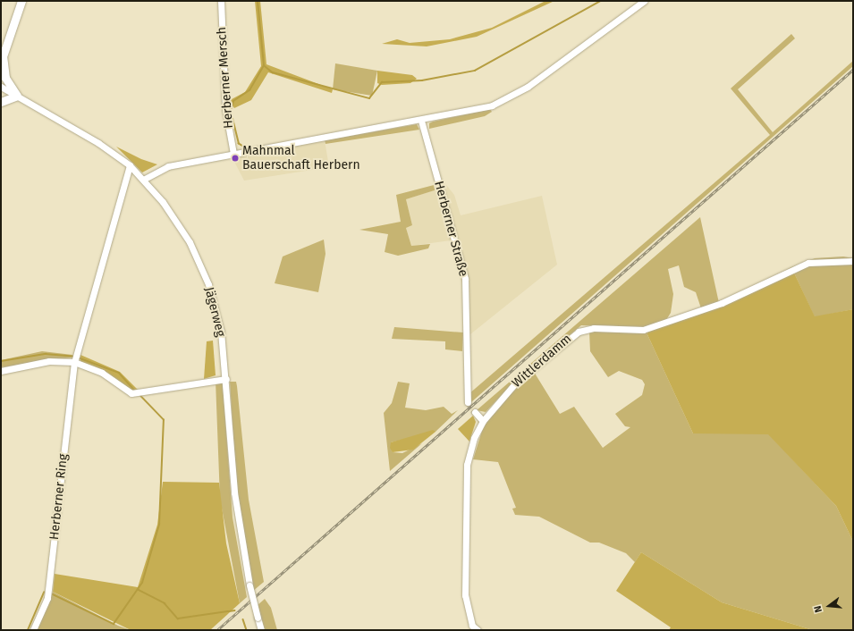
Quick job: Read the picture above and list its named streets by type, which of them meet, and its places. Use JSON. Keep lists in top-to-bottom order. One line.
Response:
{"streets":{"street":["Herberner Mersch","Herberner Straße","Jägerweg","Wittlerdamm","Herberner Ring"]},"crossings":[["Jägerweg","Herberner Ring"]],"places":["Mahnmal Bauerschaft Herbern"],"north":"left"}
